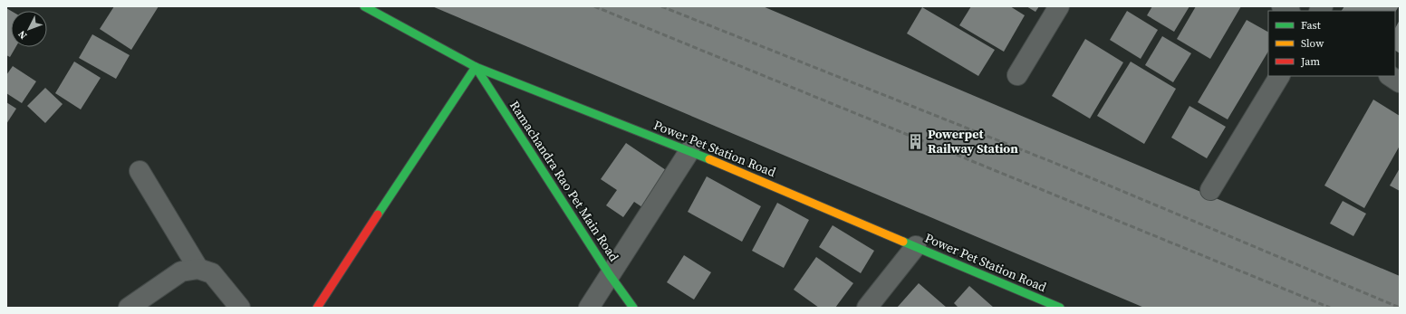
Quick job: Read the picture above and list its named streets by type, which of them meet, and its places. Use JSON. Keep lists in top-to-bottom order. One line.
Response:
{"streets":{"street":["Power Pet Station Road","Ramachandra Rao Pet Main Road"]},"crossings":[["Power Pet Station Road","Ramachandra Rao Pet Main Road"]],"places":{"building":["Powerpet Railway Station"]},"legend":["Fast","Slow","Jam"],"north":"bottom left"}
